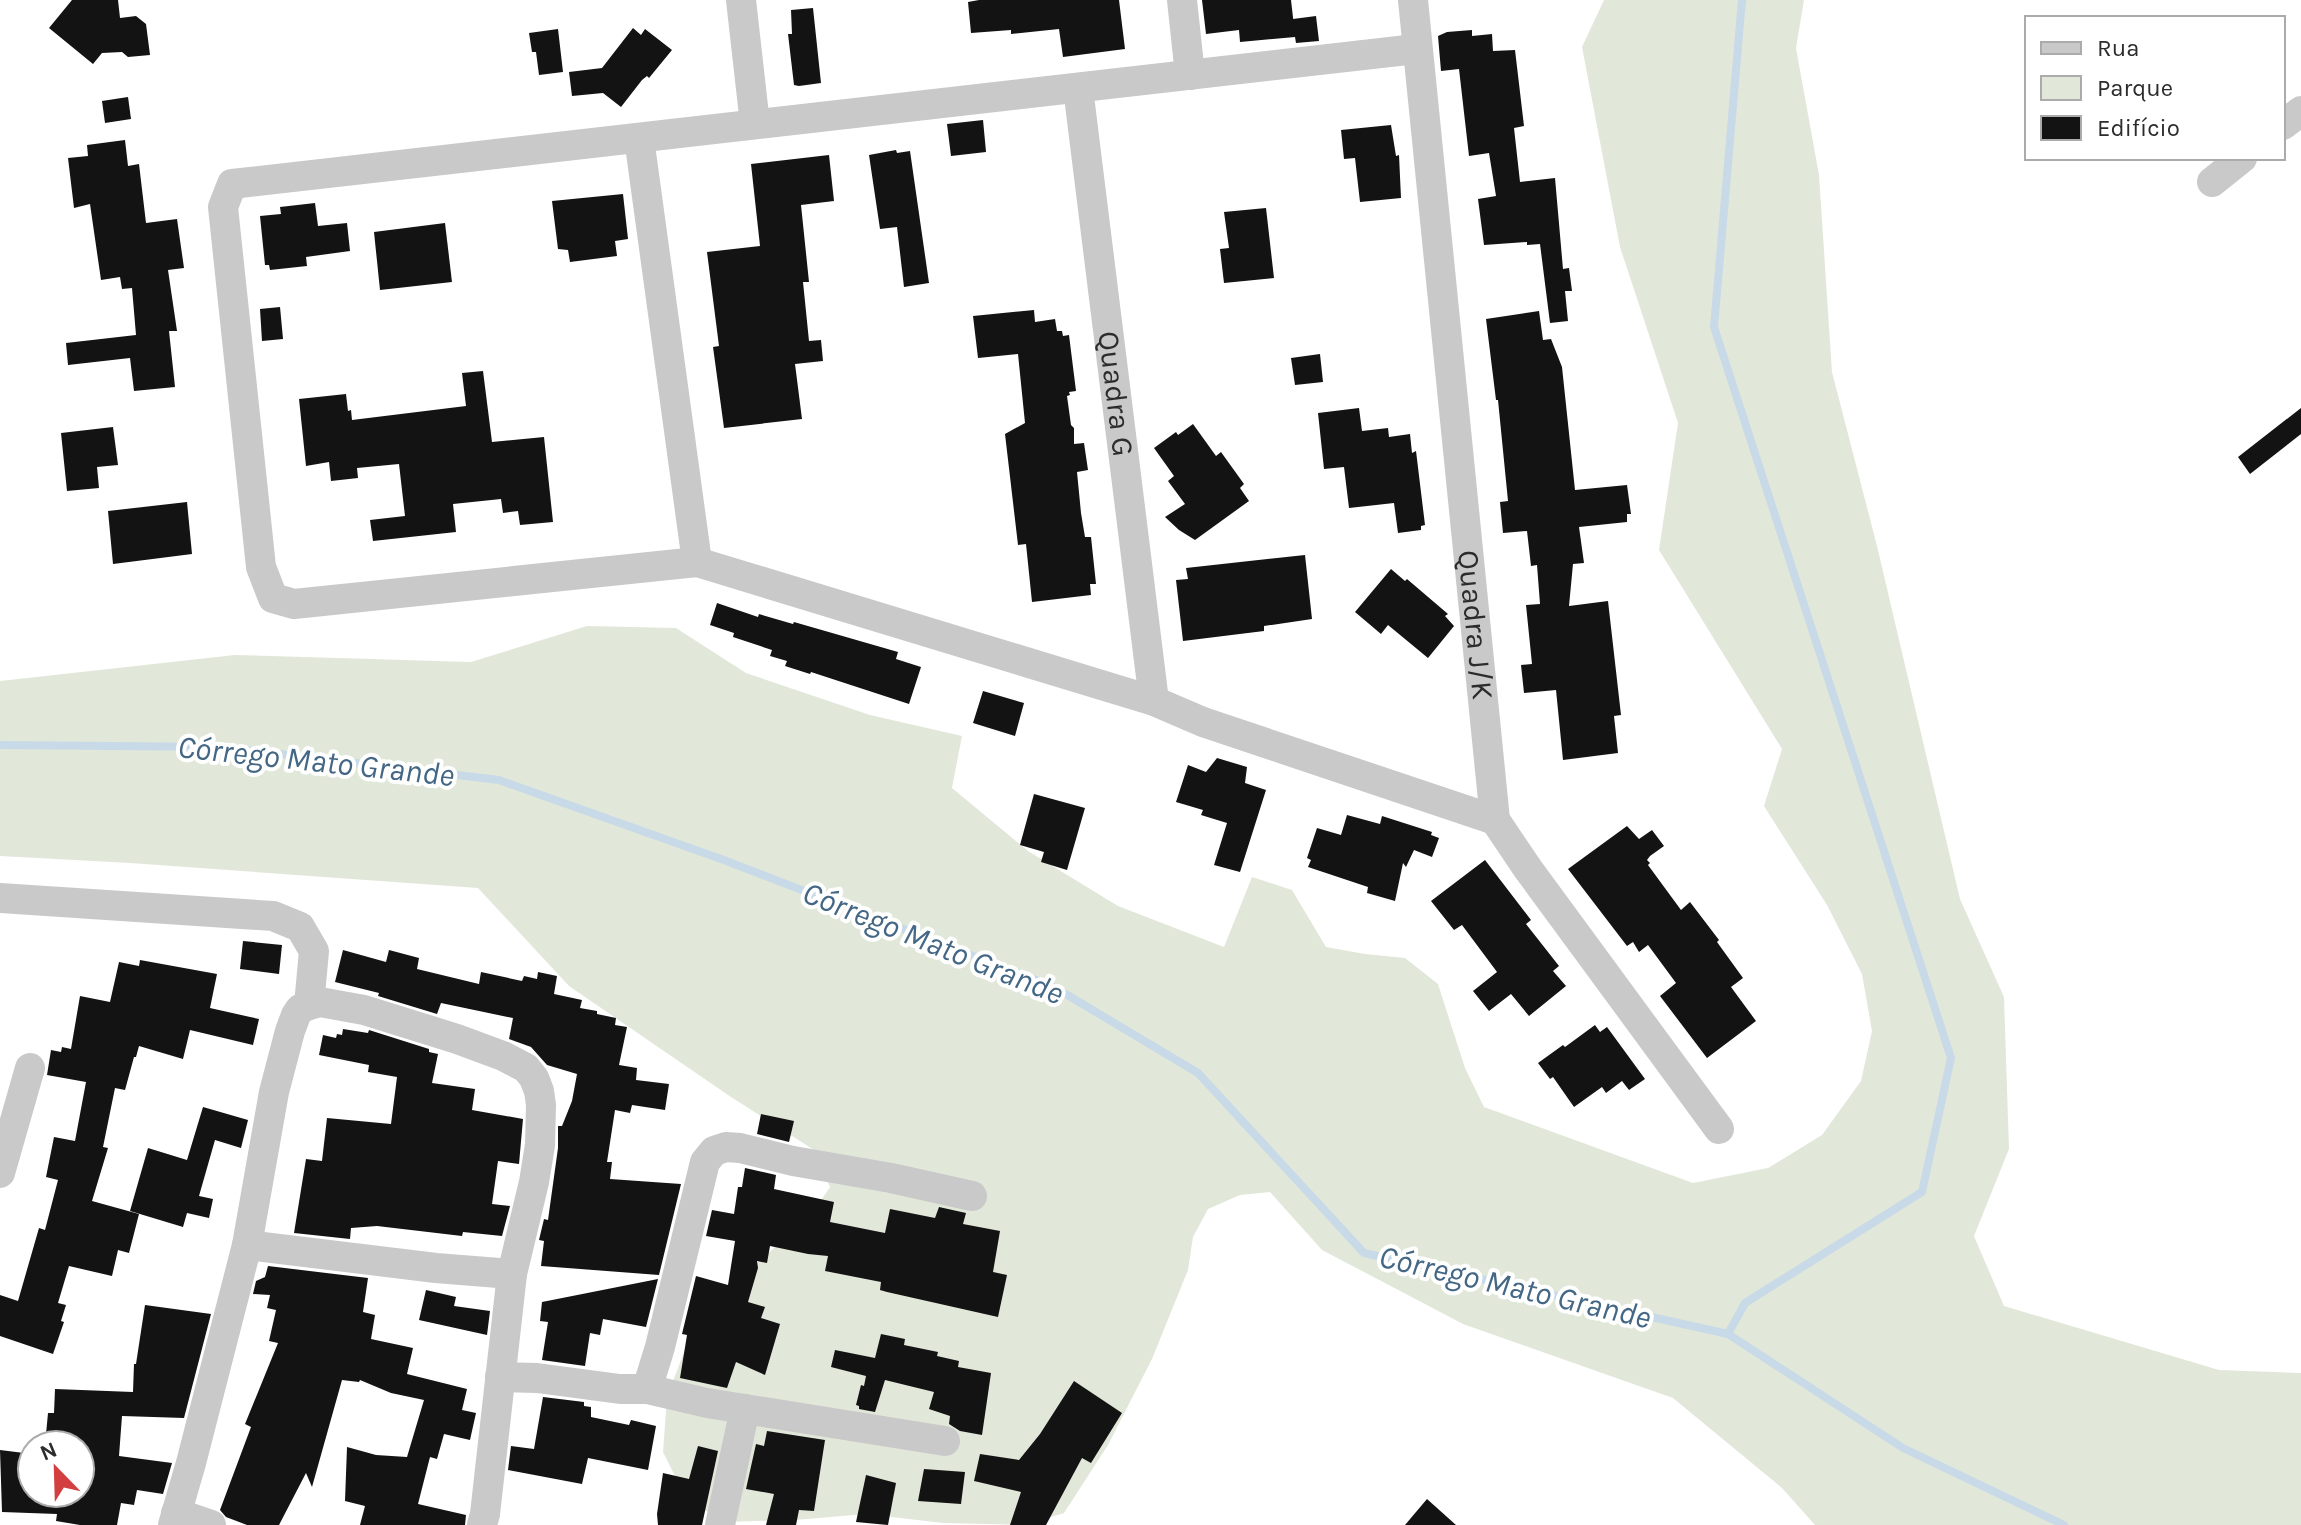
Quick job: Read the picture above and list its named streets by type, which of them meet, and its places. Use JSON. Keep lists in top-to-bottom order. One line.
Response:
{"streets":{"street":["Quadra G","Quadra J/K"]},"water":["Córrego Mato Grande"],"legend":["Rua","Parque","Edifício"],"north":"top left"}
